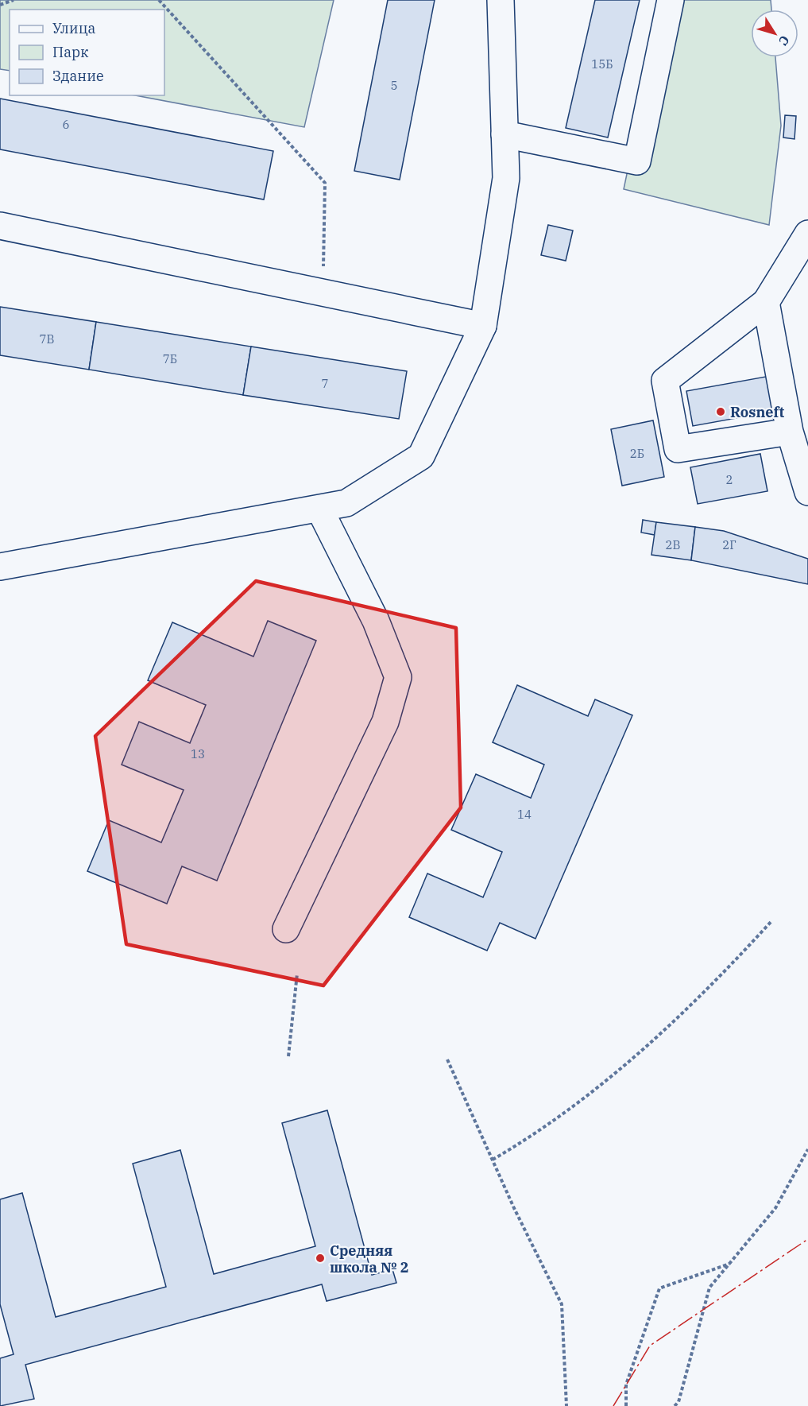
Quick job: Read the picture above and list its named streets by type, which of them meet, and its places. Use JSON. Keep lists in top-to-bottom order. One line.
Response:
{"places":["Rosneft","Средняя школа № 2"],"house_numbers":["15Б","5","6","7В","7Б","7","2Б","2","2В","2Г","13","14"],"legend":["Улица","Парк","Здание"],"north":"bottom right"}
